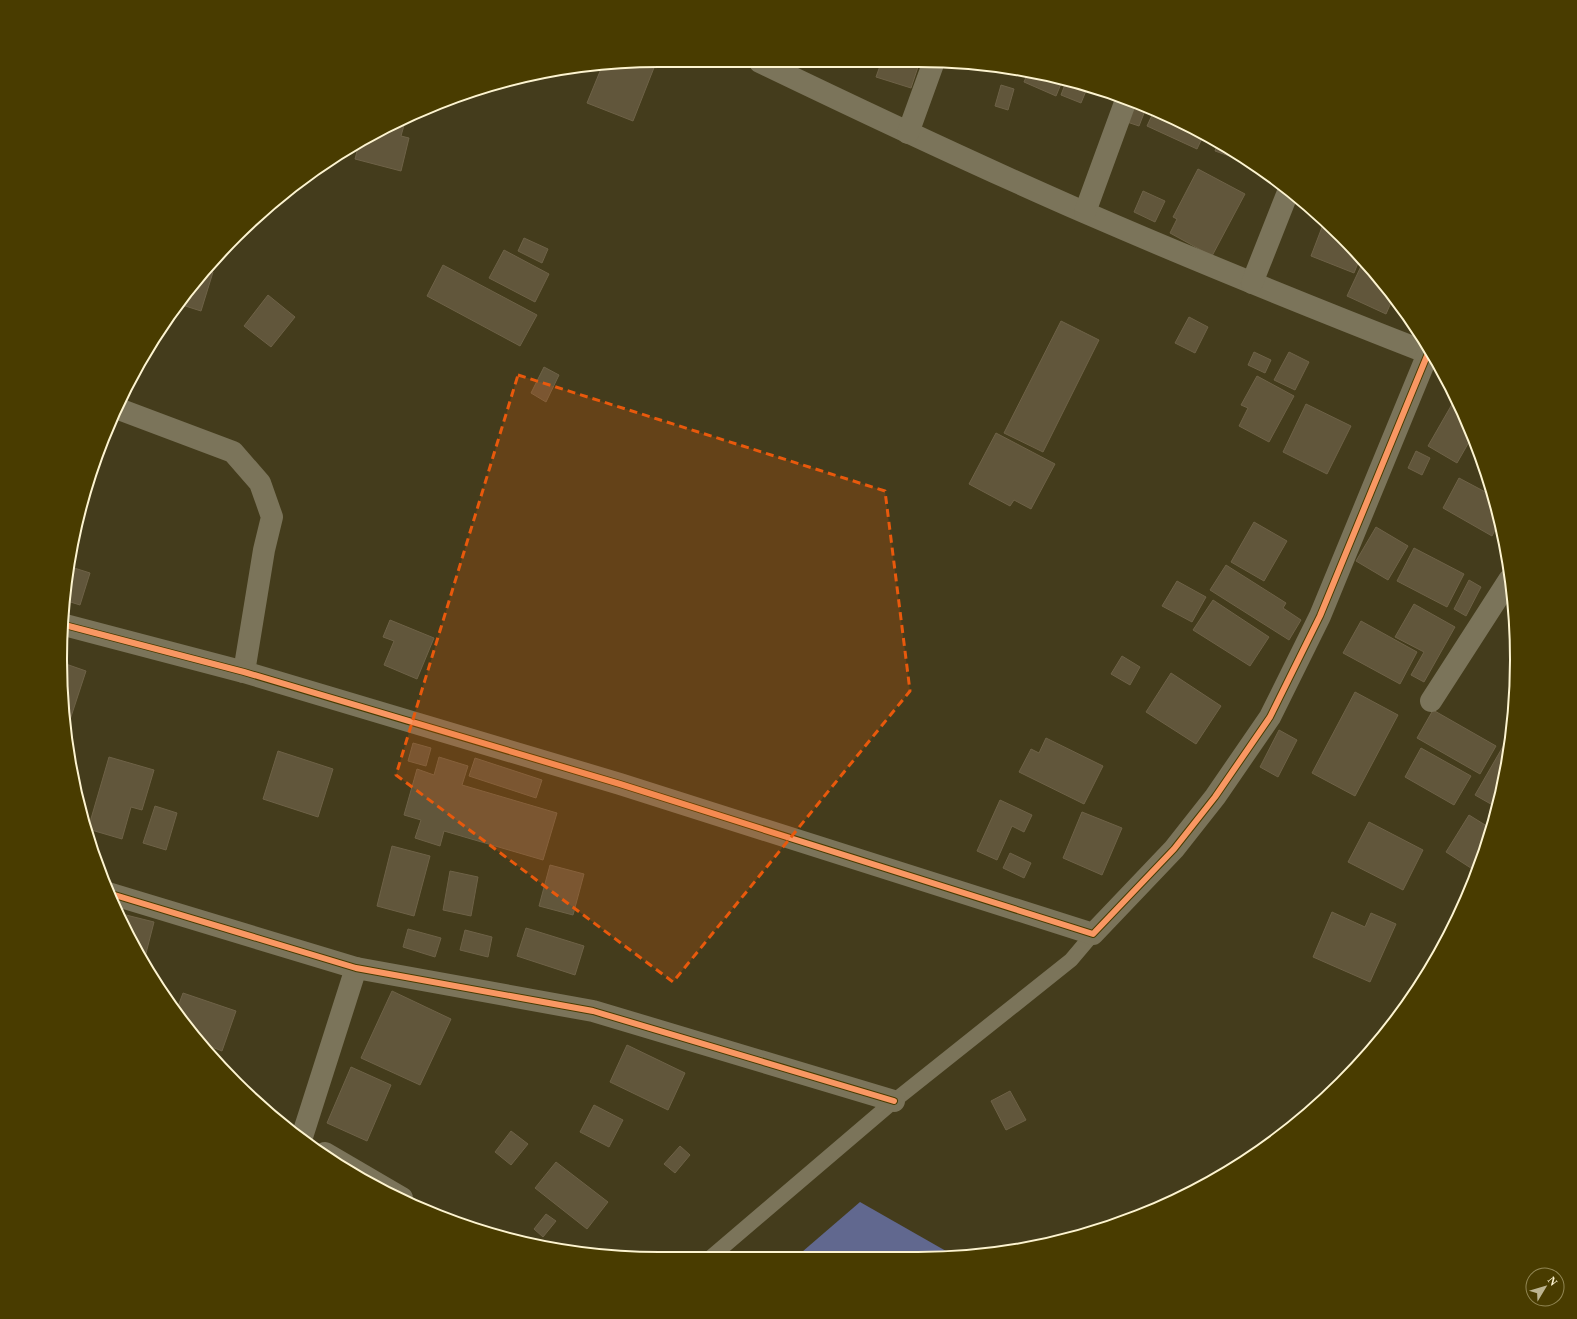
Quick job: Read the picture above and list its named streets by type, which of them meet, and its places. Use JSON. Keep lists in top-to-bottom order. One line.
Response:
{"north":"top right"}
